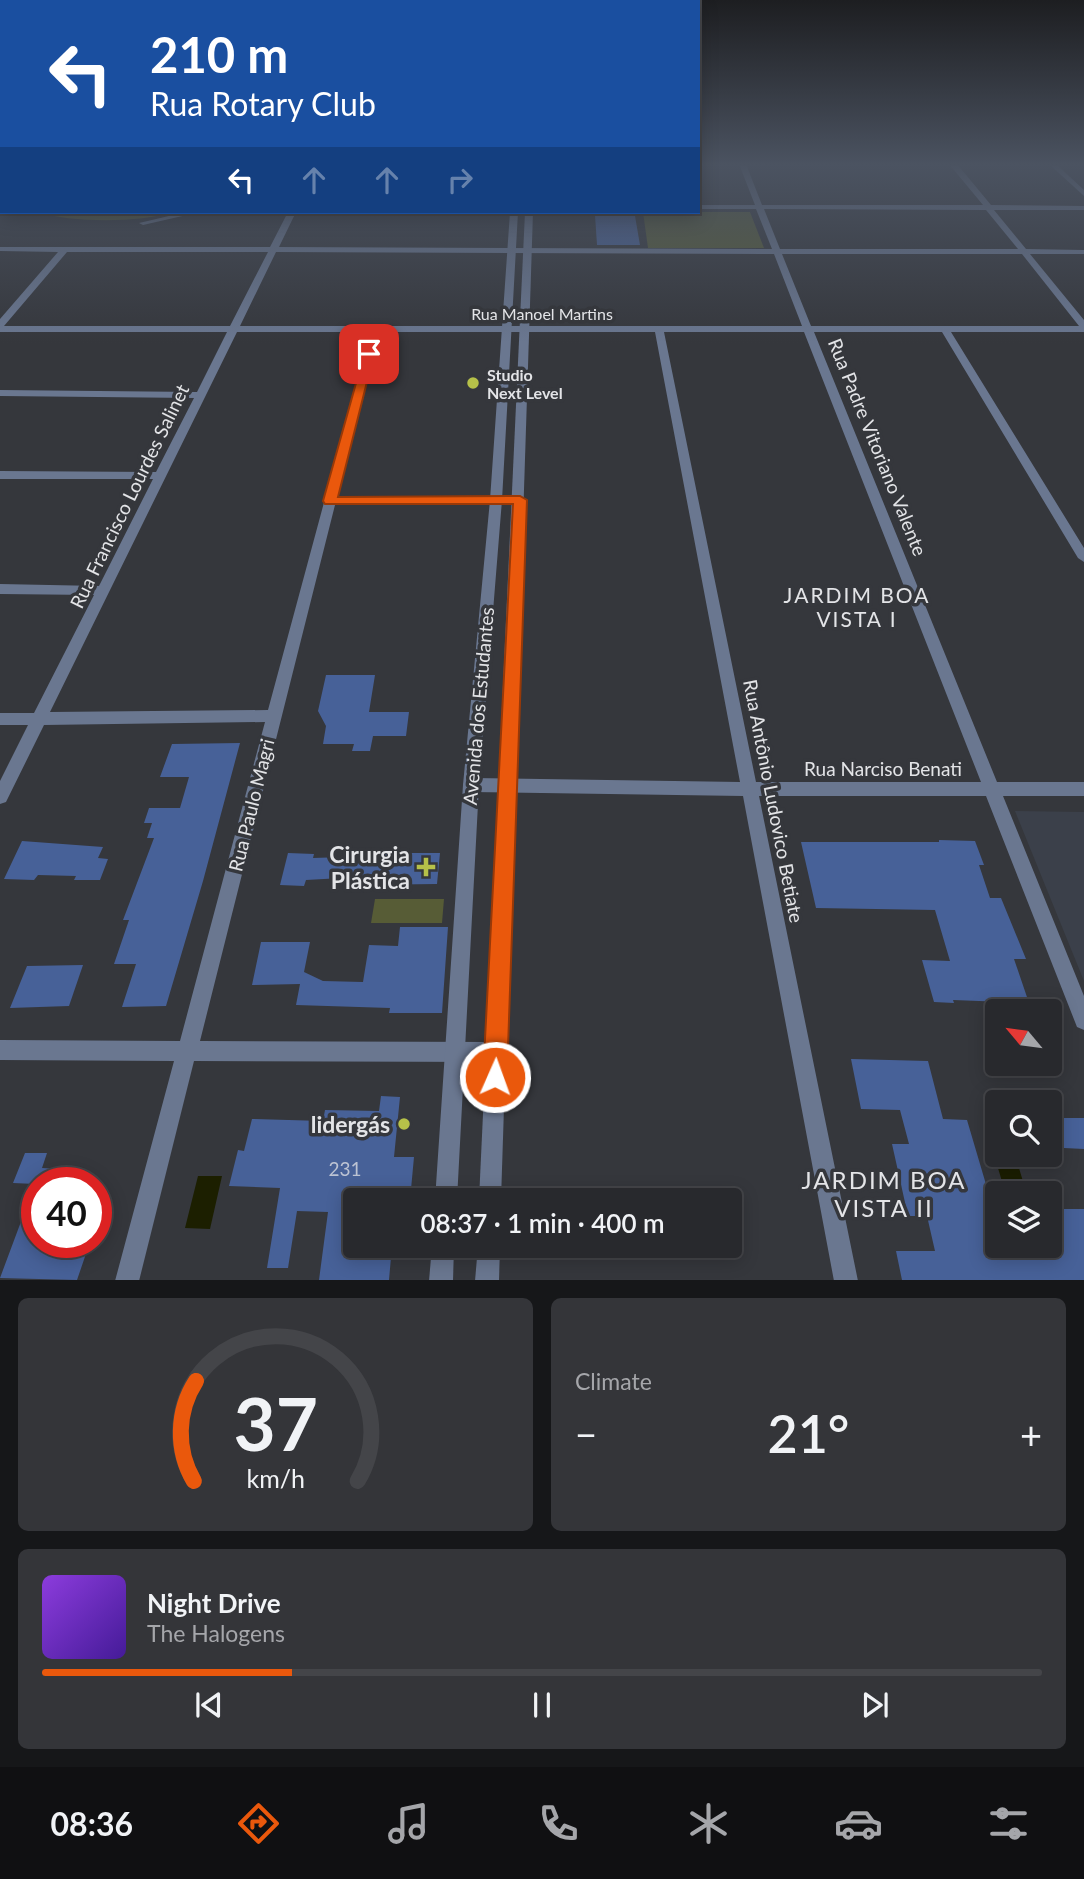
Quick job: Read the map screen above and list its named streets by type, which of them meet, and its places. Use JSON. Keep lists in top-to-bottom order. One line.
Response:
{"streets":{"street":["Rua Manoel Martins","Rua Padre Vitoriano Valente","Rua Francisco Lourdes Salinet","Avenida dos Estudantes","Rua Narciso Benati","Rua Antônio Ludovico Betiate","Rua Paulo Magri"]},"crossings":[["Rua Manoel Martins","Rua Padre Vitoriano Valente"],["Rua Manoel Martins","Rua Francisco Lourdes Salinet"],["Rua Manoel Martins","Avenida dos Estudantes"],["Rua Manoel Martins","Rua Antônio Ludovico Betiate"],["Rua Manoel Martins","Rua Paulo Magri"],["Rua Padre Vitoriano Valente","Rua Narciso Benati"],["Avenida dos Estudantes","Rua Narciso Benati"],["Rua Narciso Benati","Rua Antônio Ludovico Betiate"]],"districts":["JARDIM BOA VISTA I","JARDIM BOA VISTA II"],"places":{"other":["Studio Next Level","lidergás"],"health":["Cirurgia Plástica"]},"house_numbers":["231"],"north":"top left","page":{"turn":["210 m","Rua Rotary Club"],"limit":"40","trip":"08:37 · 1 min · 400 m","tile":"Climate","heat":["−","21°","+"],"song":["Night Drive","The Halogens"],"tabs":"08:36","gauge":["37","km/h"]}}
